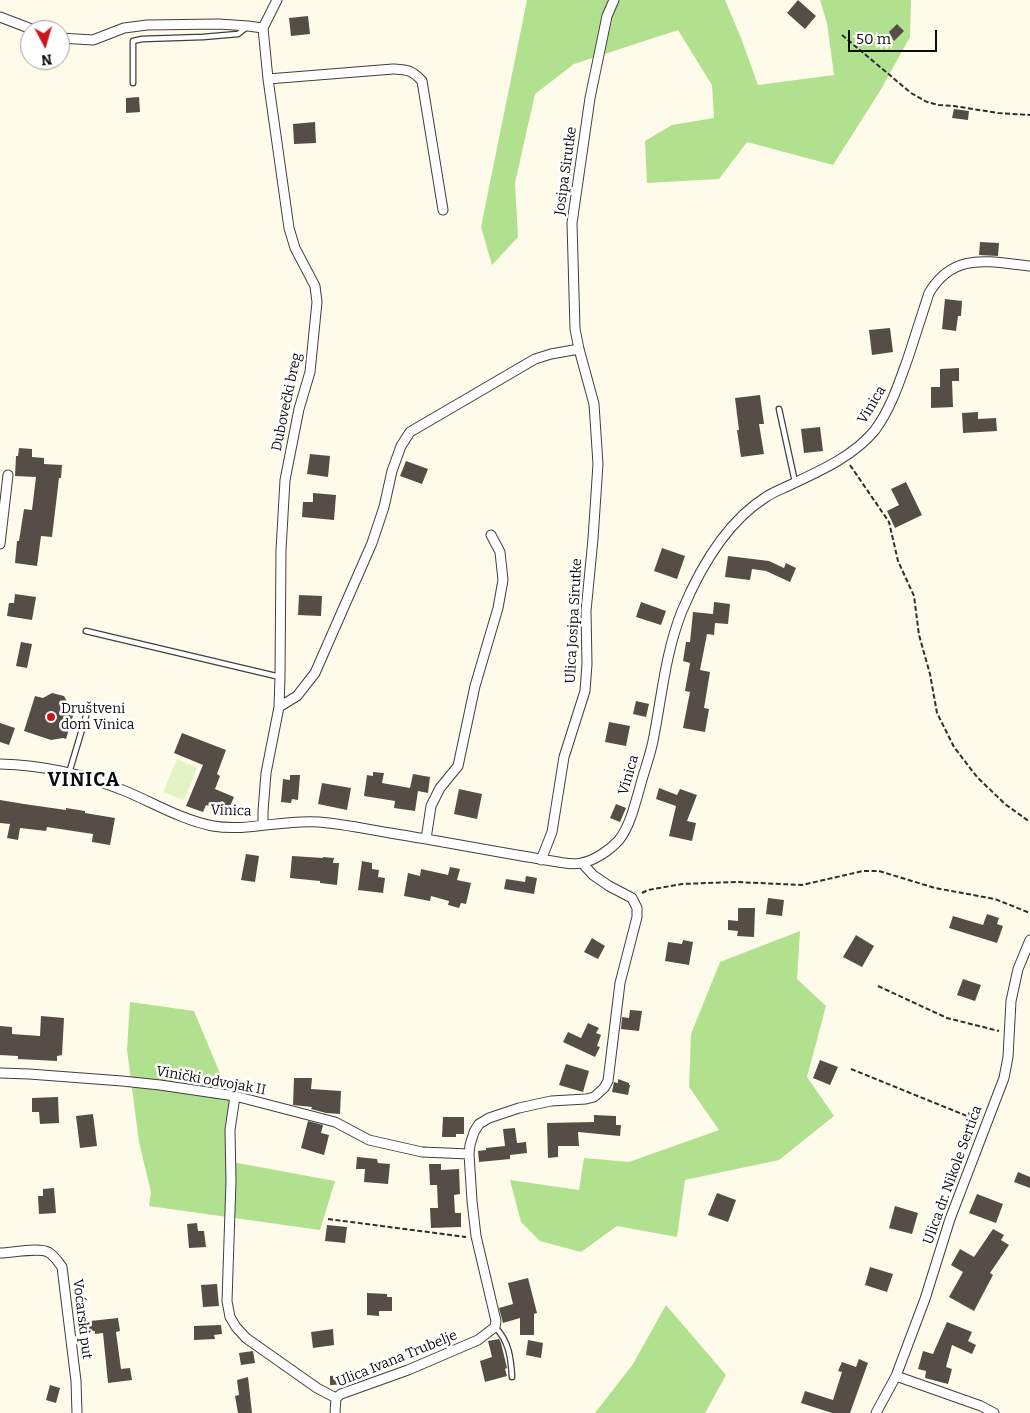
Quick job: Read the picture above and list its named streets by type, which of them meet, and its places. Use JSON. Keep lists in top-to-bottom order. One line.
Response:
{"streets":{"street":["Josipa Sirutke","Dubovečki breg","Vinica","Ulica Josipa Sirutke","Vinički odvojak II","Ulica dr. Nikole Sertića","Voćarski put","Ulica Ivana Trubelje"]},"crossings":[["Josipa Sirutke","Ulica Josipa Sirutke"],["Dubovečki breg","Vinica"],["Vinica","Ulica Josipa Sirutke"],["Vinički odvojak II","Ulica Ivana Trubelje"]],"districts":["VINICA"],"places":["Društveni dom Vinica"],"scale_bar":"50 m","north":"bottom"}
